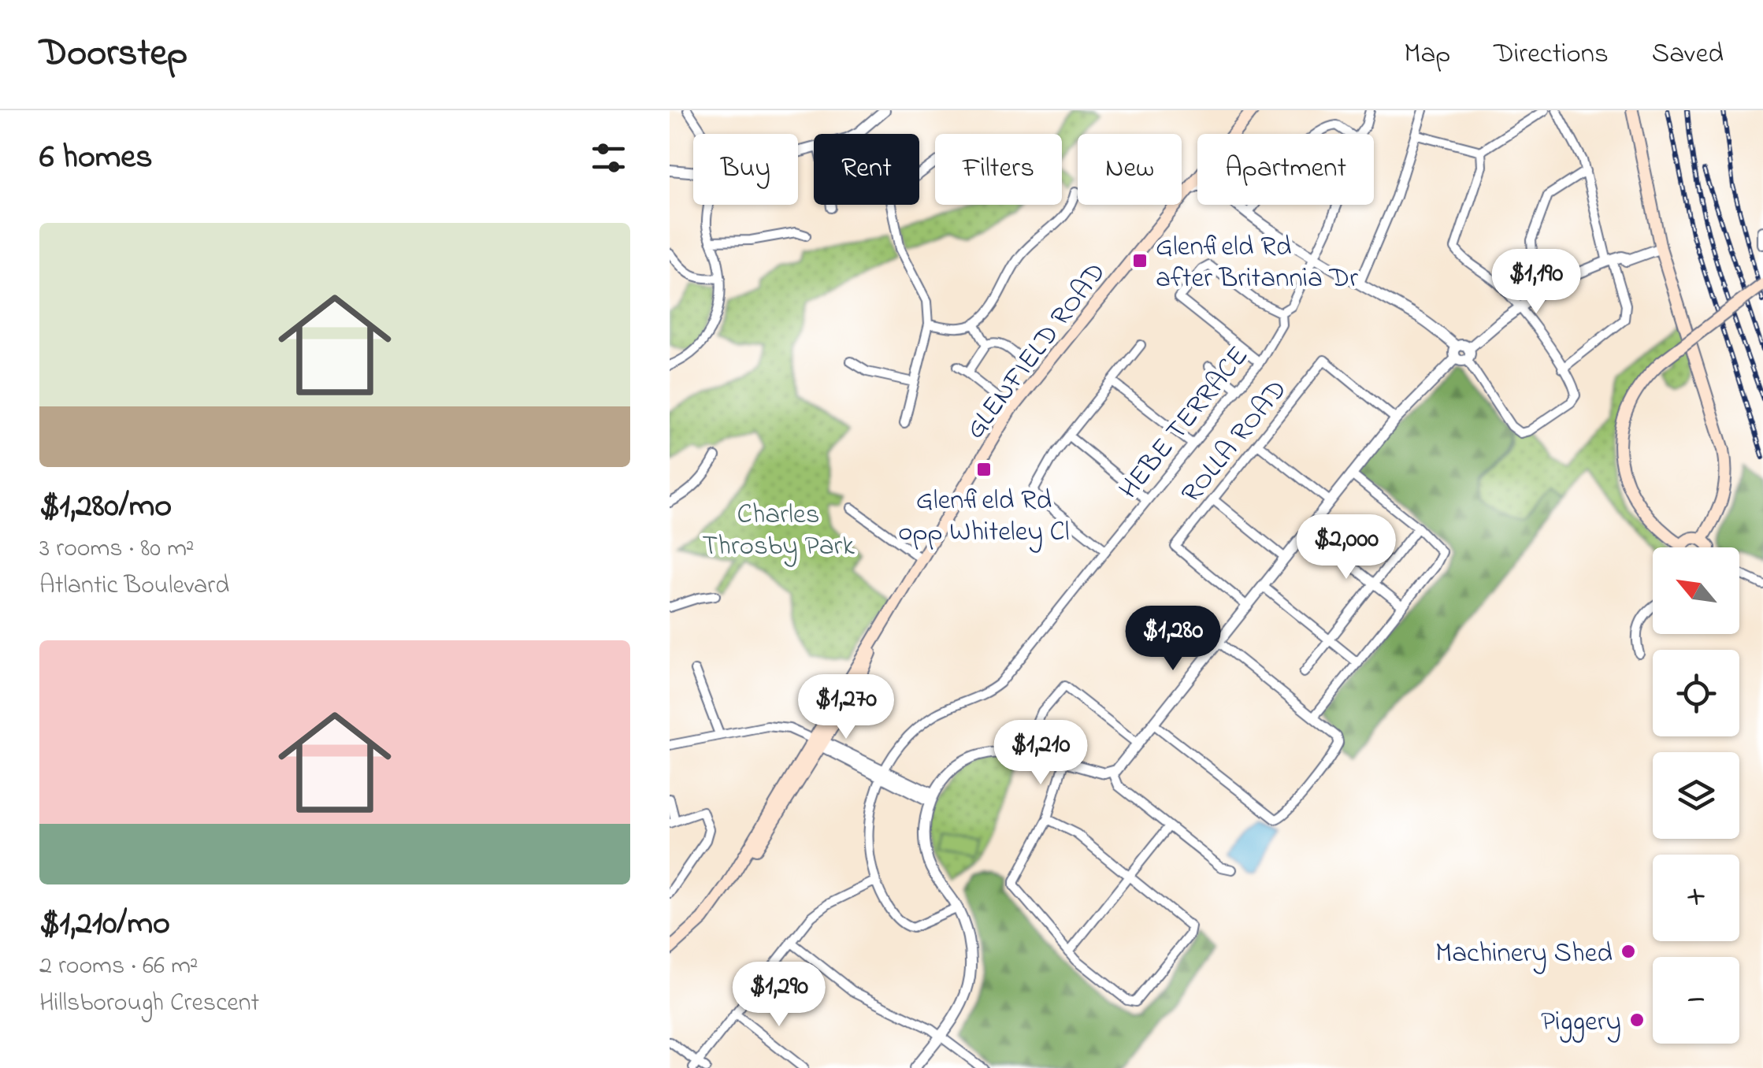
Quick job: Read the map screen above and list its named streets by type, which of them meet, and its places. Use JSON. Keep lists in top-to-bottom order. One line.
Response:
{"streets":{"main road":["GLENFIELD ROAD"],"street":["HEBE TERRACE","ROLLA ROAD"]},"parks":["Charles Throsby Park"],"places":{"transit":["Glenfield Rd after Britannia Dr","Glenfield Rd opp Whiteley Cl"],"other":["Machinery Shed","Piggery"]},"north":"top left","page":{"header":"Doorstep","nav":["Map","Directions","Saved"],"heading":"6 homes","chip":["Buy","Rent","Filters","New","Apartment"],"list":[{"name":"$1,280/mo","note":"3 rooms · 80 m² · Atlantic Boulevard"},{"name":"$1,210/mo","note":"2 rooms · 66 m² · Hillsborough Crescent"}],"price":["$1,190","$2,000","$1,280","$1,270","$1,210","$1,290"],"map_buttons":["+","−"]}}
